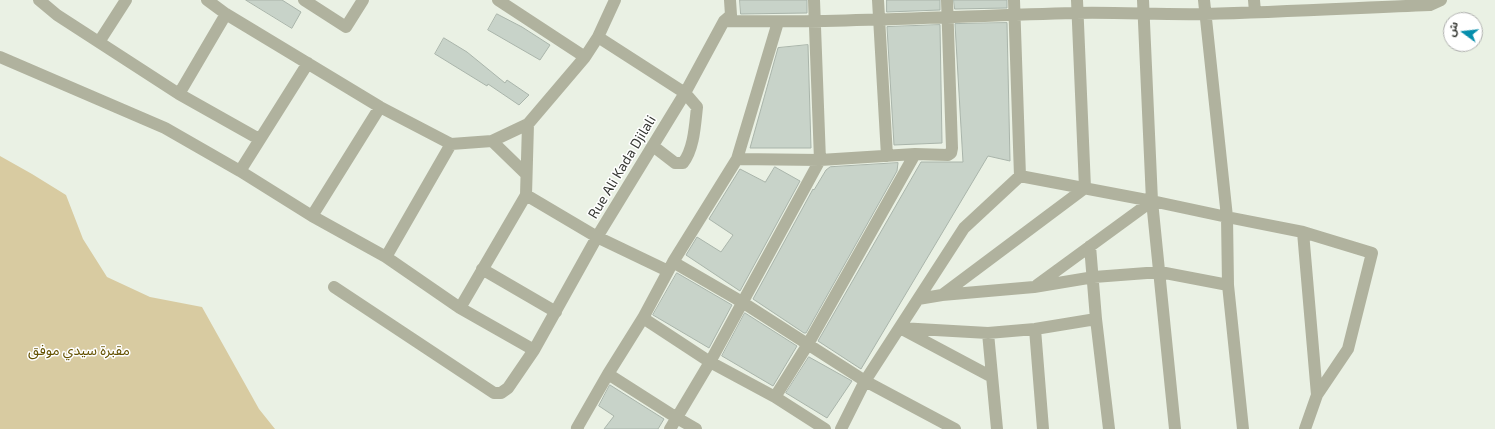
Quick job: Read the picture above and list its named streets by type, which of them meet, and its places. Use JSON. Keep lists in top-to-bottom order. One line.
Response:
{"streets":{"street":["Rue Ali Kada Djilali"]},"parks":["مقبرة سيدي موفق"],"north":"left"}
